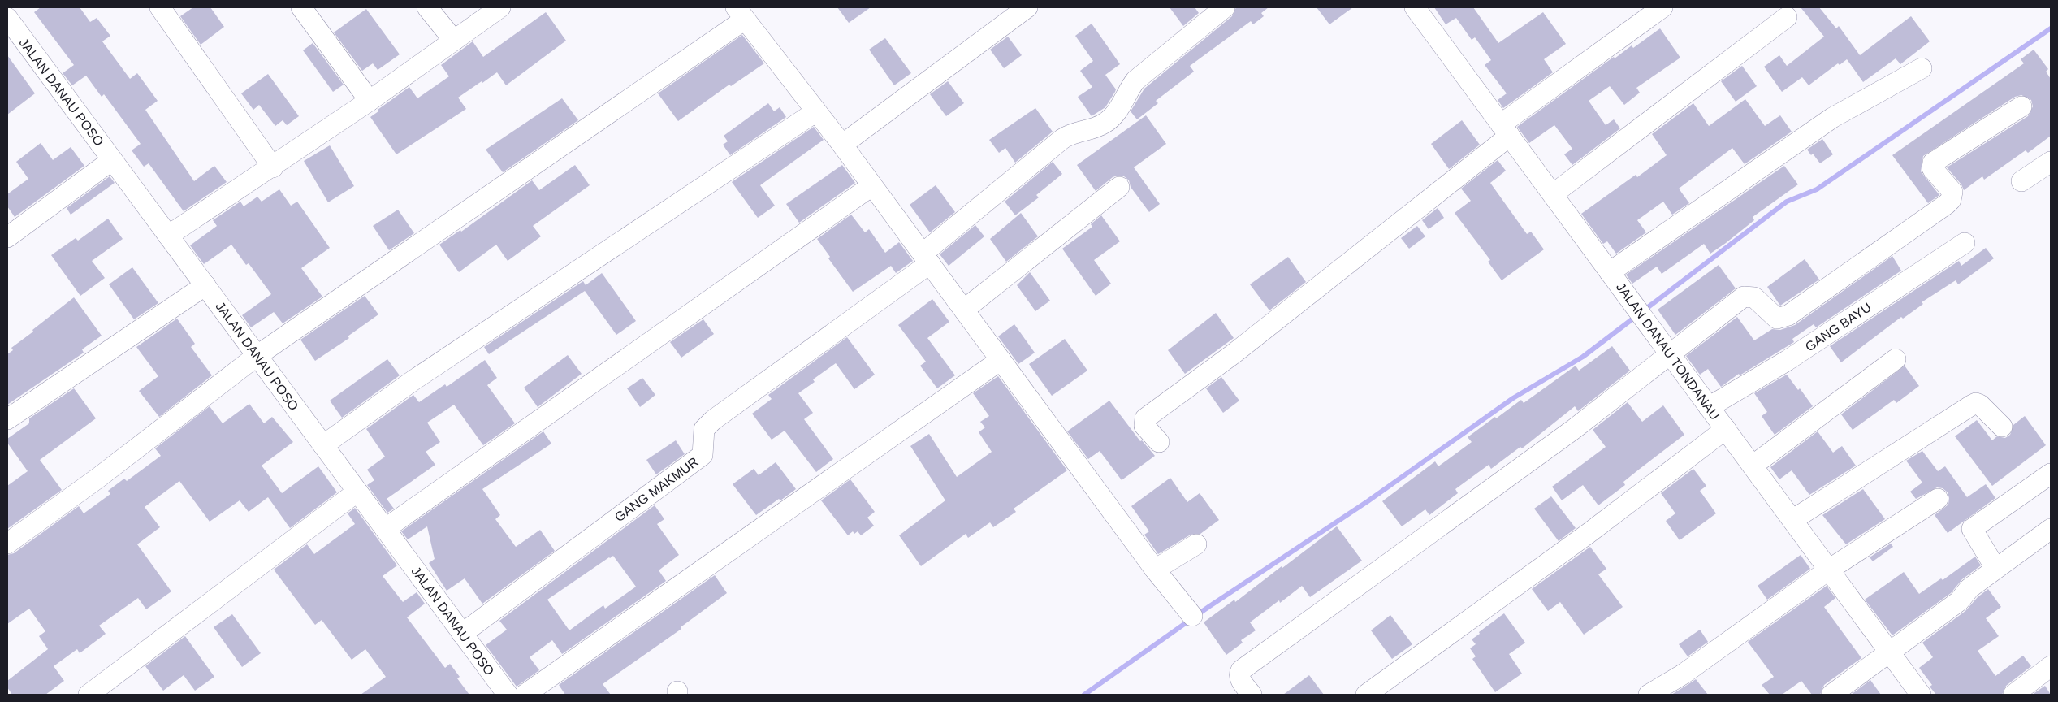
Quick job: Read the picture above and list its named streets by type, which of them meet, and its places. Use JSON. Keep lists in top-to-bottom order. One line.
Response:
{"streets":{"street":["JALAN DANAU POSO","GANG BAYU","JALAN DANAU TONDANAU","GANG MAKMUR"]},"crossings":[["JALAN DANAU POSO","GANG MAKMUR"],["GANG BAYU","JALAN DANAU TONDANAU"]]}
